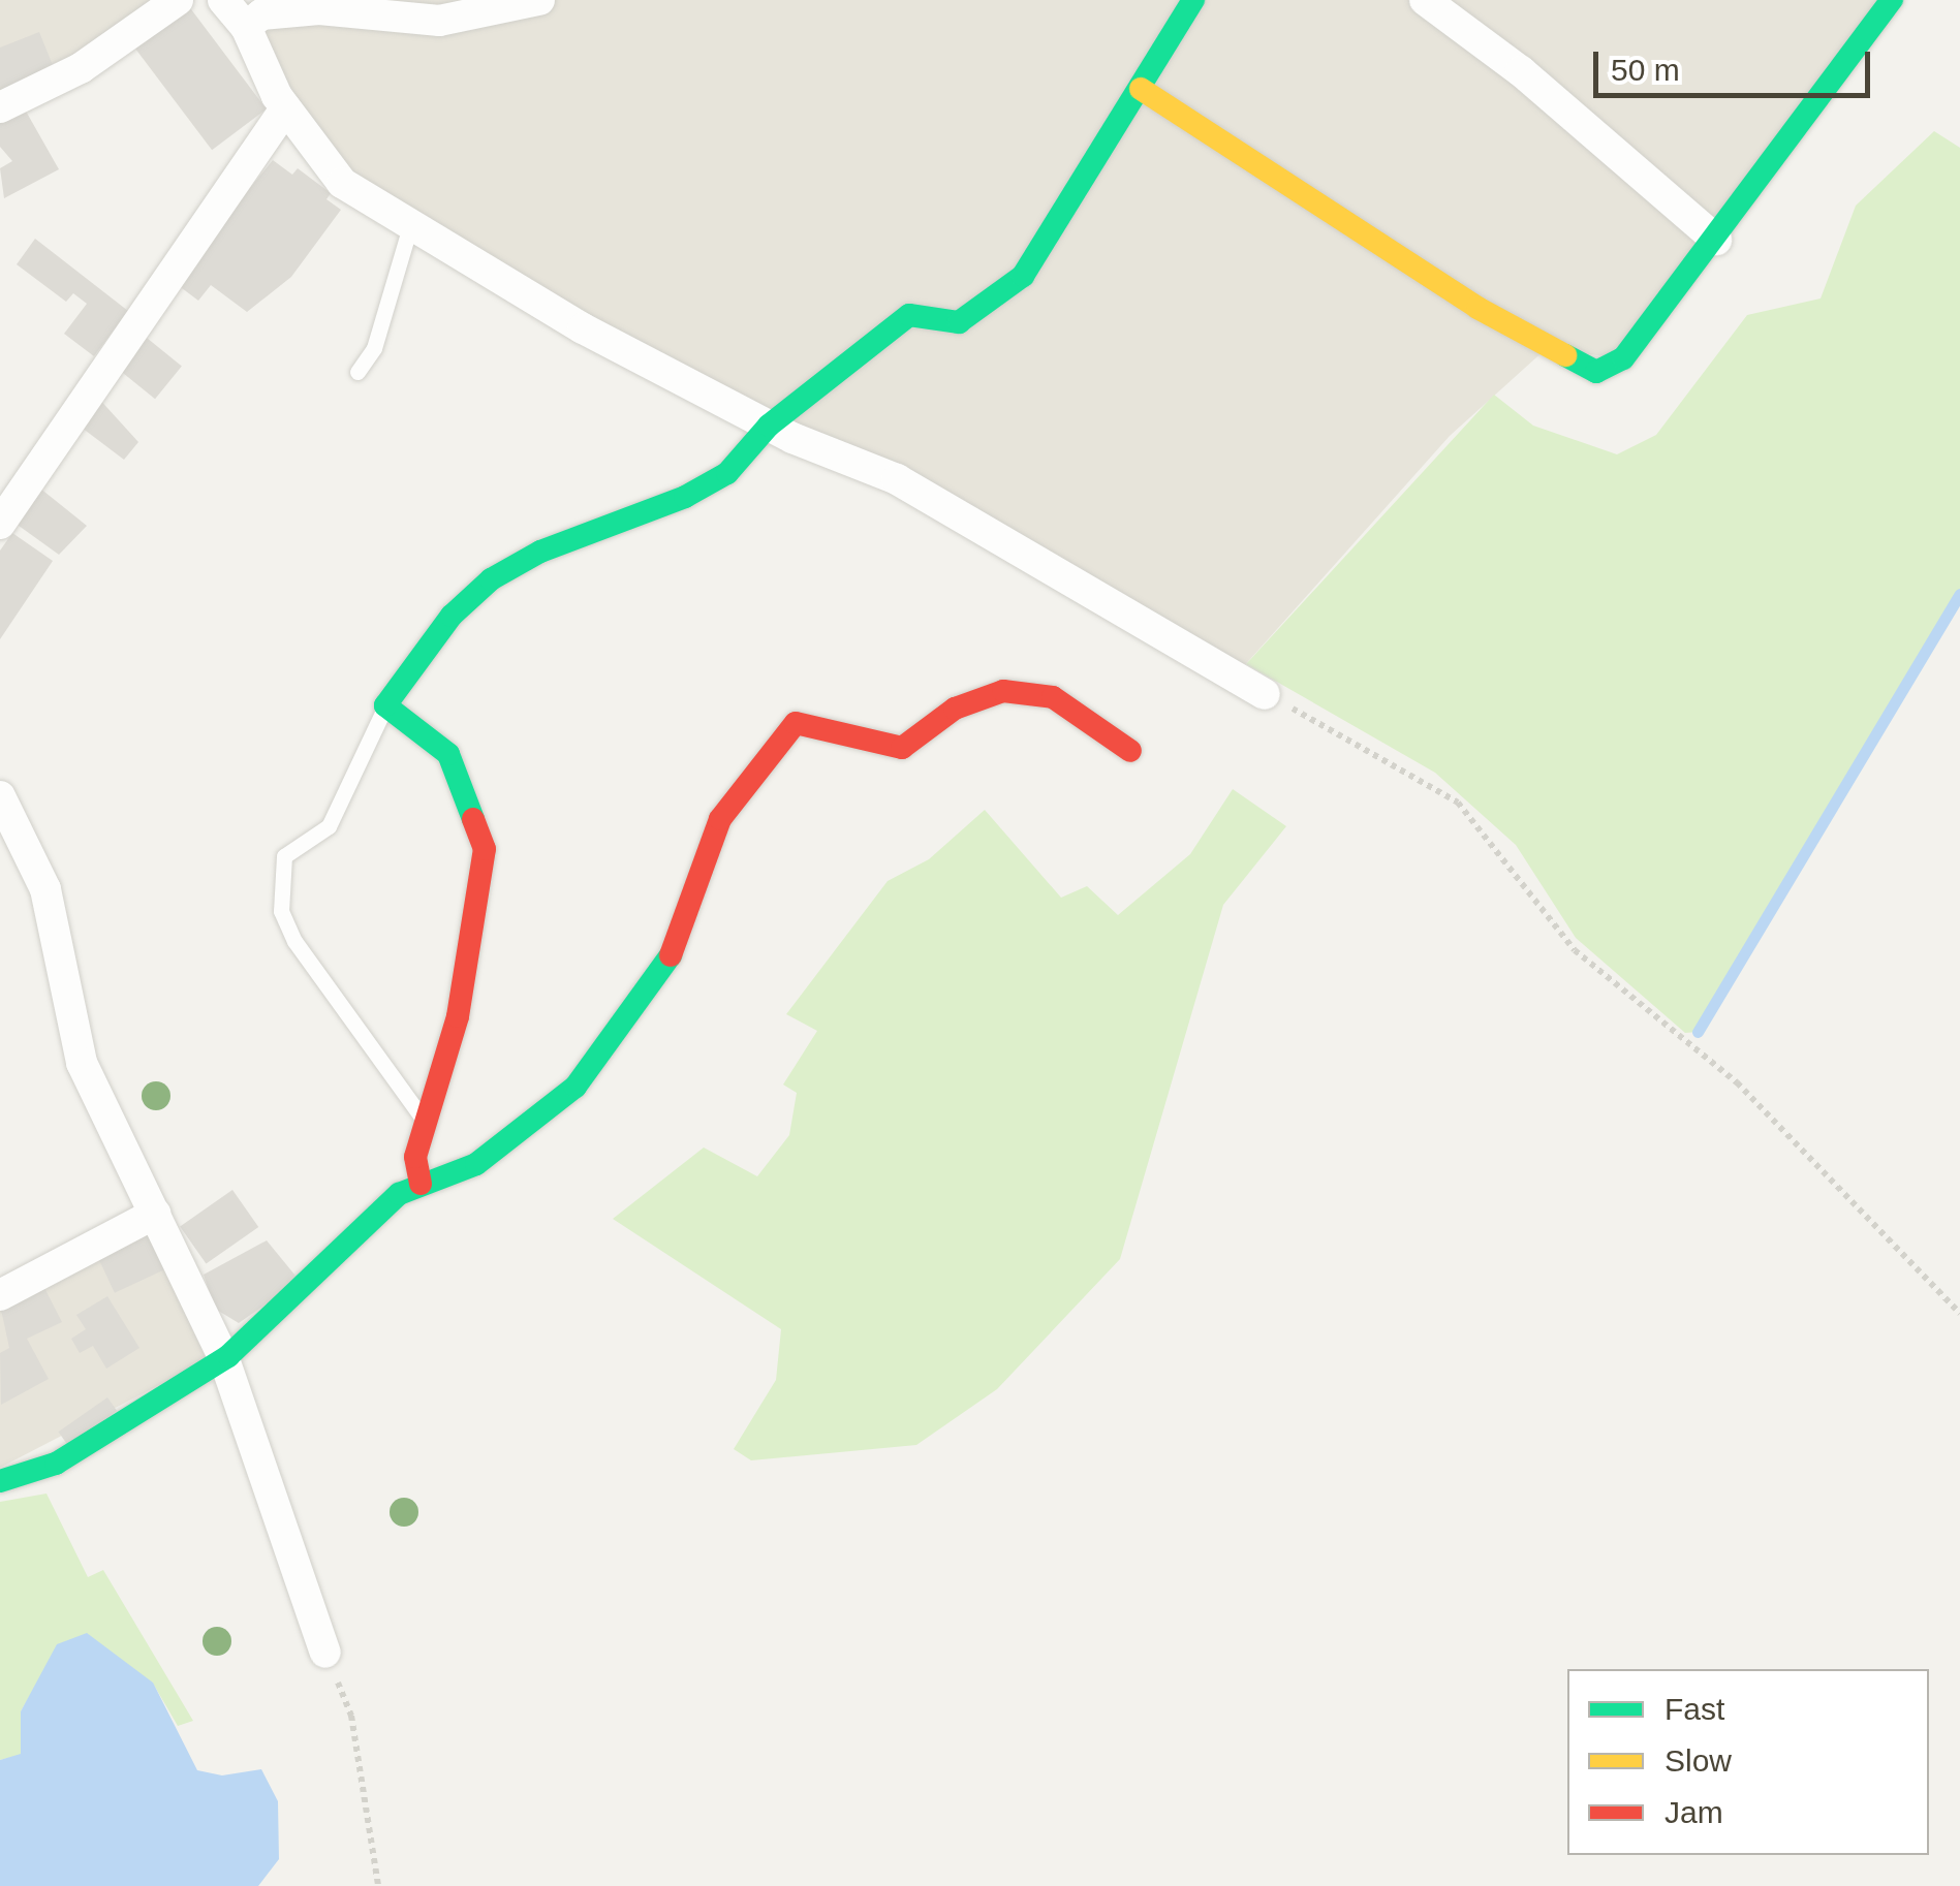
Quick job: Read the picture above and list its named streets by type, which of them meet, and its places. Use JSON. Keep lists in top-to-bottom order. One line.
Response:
{"legend":["Fast","Slow","Jam"],"scale_bar":"50 m"}
